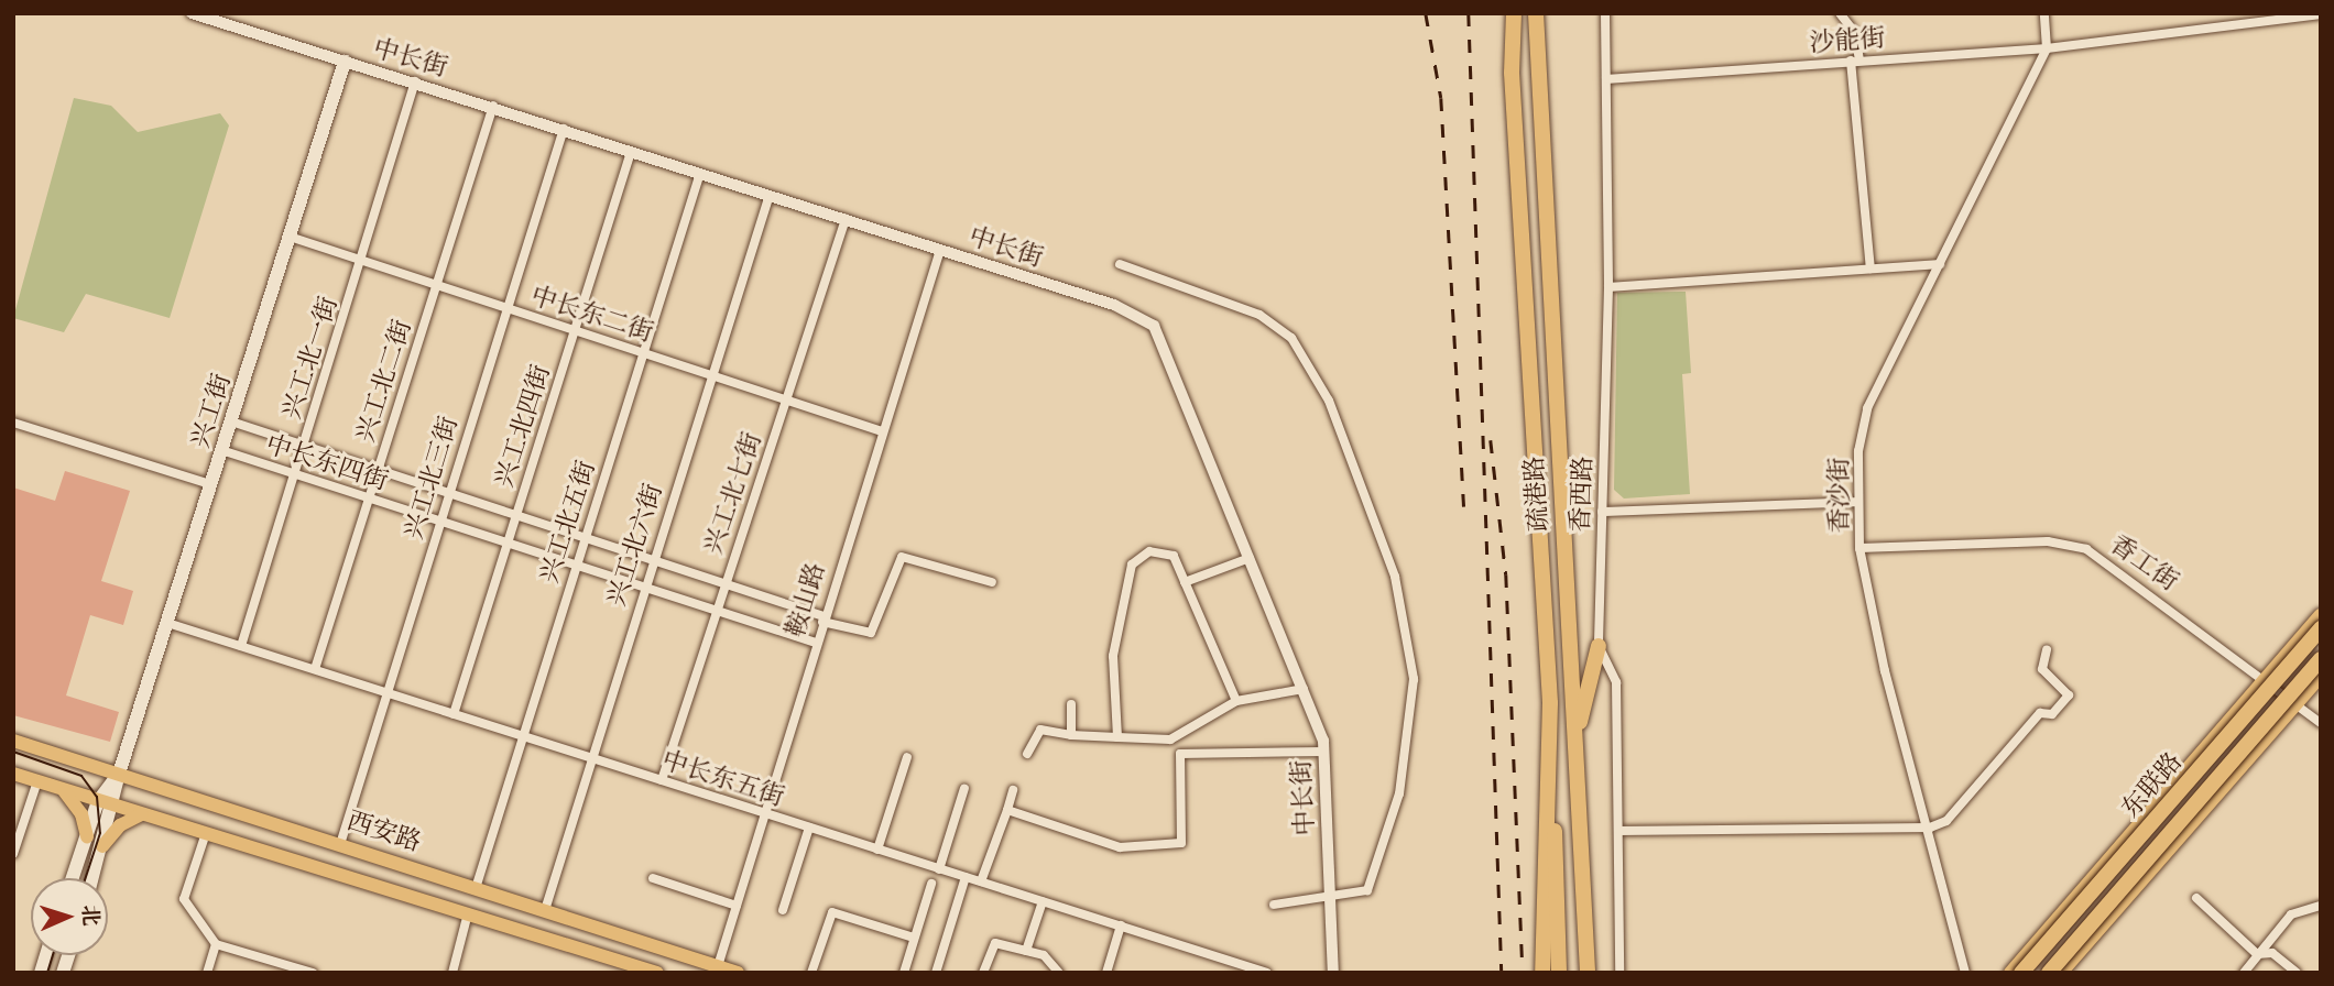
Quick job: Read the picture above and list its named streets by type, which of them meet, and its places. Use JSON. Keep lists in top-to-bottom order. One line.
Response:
{"streets":{"highway":["疏港路","东联路"],"main road":["兴工街","西安路"],"street":["沙能街","中长街","中长东二街","兴工北一街","兴工北二街","兴工北四街","中长东四街","兴工北三街","兴工北七街","香西路","香沙街","兴工北五街","兴工北六街","香工街","鞍山路","中长东五街"]},"crossings":[["沙能街","香西路"],["沙能街","香沙街"],["中长街","兴工北一街"],["中长街","兴工北二街"],["中长街","兴工街"],["中长街","兴工北四街"],["中长街","兴工北三街"],["中长街","兴工北七街"],["中长街","兴工北五街"],["中长街","兴工北六街"],["中长街","鞍山路"],["中长东二街","兴工北一街"],["中长东二街","兴工北二街"],["中长东二街","兴工街"],["中长东二街","兴工北四街"],["中长东二街","兴工北三街"],["中长东二街","兴工北七街"],["中长东二街","兴工北五街"],["中长东二街","兴工北六街"],["中长东二街","鞍山路"],["兴工北一街","中长东四街"],["兴工北一街","中长东五街"],["兴工北二街","中长东四街"],["兴工北二街","中长东五街"],["兴工街","中长东四街"],["兴工街","中长东五街"],["兴工街","西安路"],["兴工北四街","中长东四街"],["兴工北四街","中长东五街"],["中长东四街","兴工北三街"],["中长东四街","兴工北七街"],["中长东四街","兴工北五街"],["中长东四街","兴工北六街"],["中长东四街","鞍山路"],["兴工北三街","中长东五街"],["兴工北三街","西安路"],["兴工北七街","中长东五街"],["香沙街","香工街"],["兴工北五街","中长东五街"],["兴工北五街","西安路"],["兴工北六街","中长东五街"],["兴工北六街","西安路"],["鞍山路","中长东五街"],["鞍山路","西安路"]],"north":"right"}
